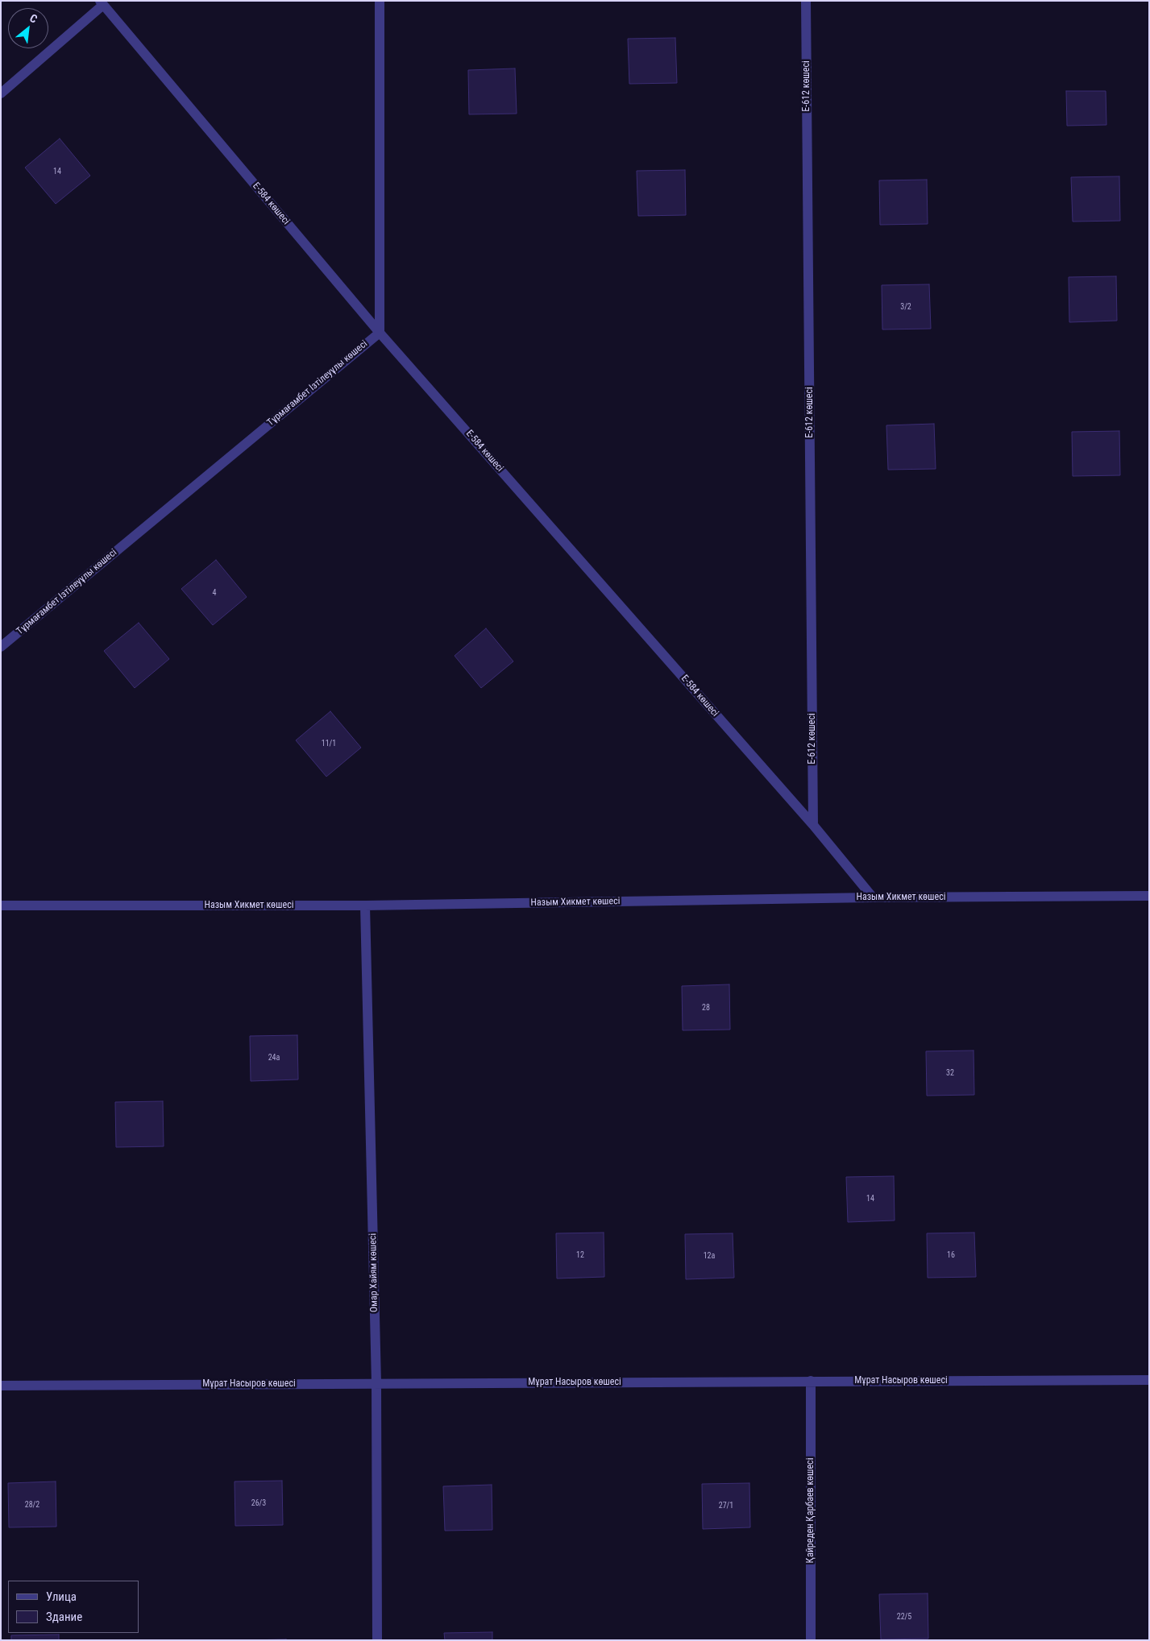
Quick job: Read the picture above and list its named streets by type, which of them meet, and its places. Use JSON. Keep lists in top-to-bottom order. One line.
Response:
{"streets":{"street":["Е-612 көшесі","Е-584 көшесі","Тұрмағамбет Ізтілеуұлы көшесі","Назым Хикмет көшесі","Омар Хайям көшесі","Мұрат Насыров көшесі","Қайреден Қарбаев көшесі"]},"crossings":[["Е-612 көшесі","Е-584 көшесі"],["Е-584 көшесі","Тұрмағамбет Ізтілеуұлы көшесі"],["Е-584 көшесі","Назым Хикмет көшесі"],["Назым Хикмет көшесі","Омар Хайям көшесі"],["Омар Хайям көшесі","Мұрат Насыров көшесі"],["Мұрат Насыров көшесі","Қайреден Қарбаев көшесі"]],"house_numbers":["14","3/2","4","11/1","28","24а","32","14","12","16","12а","26/3","28/2","27/1","22/5"],"legend":["Улица","Здание"],"north":"top right"}
